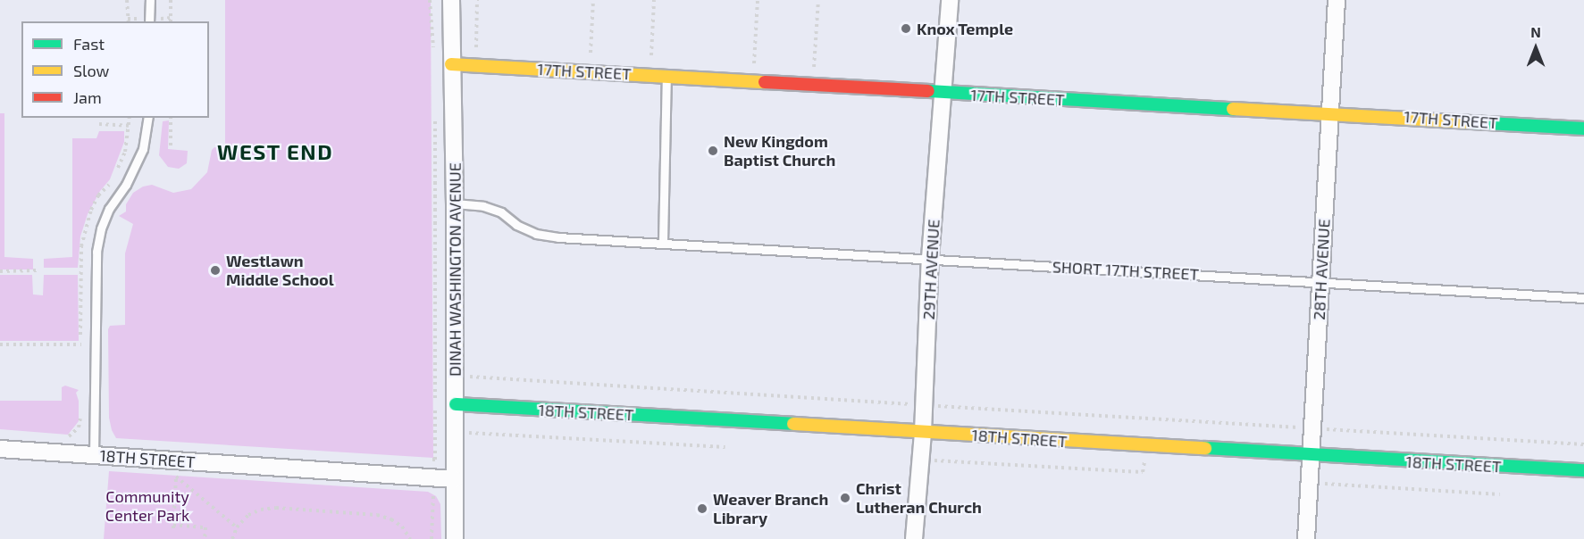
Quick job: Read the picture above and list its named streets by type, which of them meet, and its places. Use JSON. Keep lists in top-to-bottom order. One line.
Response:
{"streets":{"street":["17TH STREET","DINAH WASHINGTON AVENUE","29TH AVENUE","28TH AVENUE","18TH STREET"],"lane":["SHORT 17TH STREET"]},"crossings":[["17TH STREET","DINAH WASHINGTON AVENUE"],["17TH STREET","29TH AVENUE"],["17TH STREET","28TH AVENUE"],["DINAH WASHINGTON AVENUE","SHORT 17TH STREET"],["DINAH WASHINGTON AVENUE","18TH STREET"],["29TH AVENUE","SHORT 17TH STREET"],["29TH AVENUE","18TH STREET"],["28TH AVENUE","SHORT 17TH STREET"],["28TH AVENUE","18TH STREET"]],"districts":["WEST END"],"parks":["Community Center Park"],"places":["Knox Temple","New Kingdom Baptist Church","Westlawn Middle School","Christ Lutheran Church","Weaver Branch Library"],"legend":["Fast","Slow","Jam"],"north":"top"}
